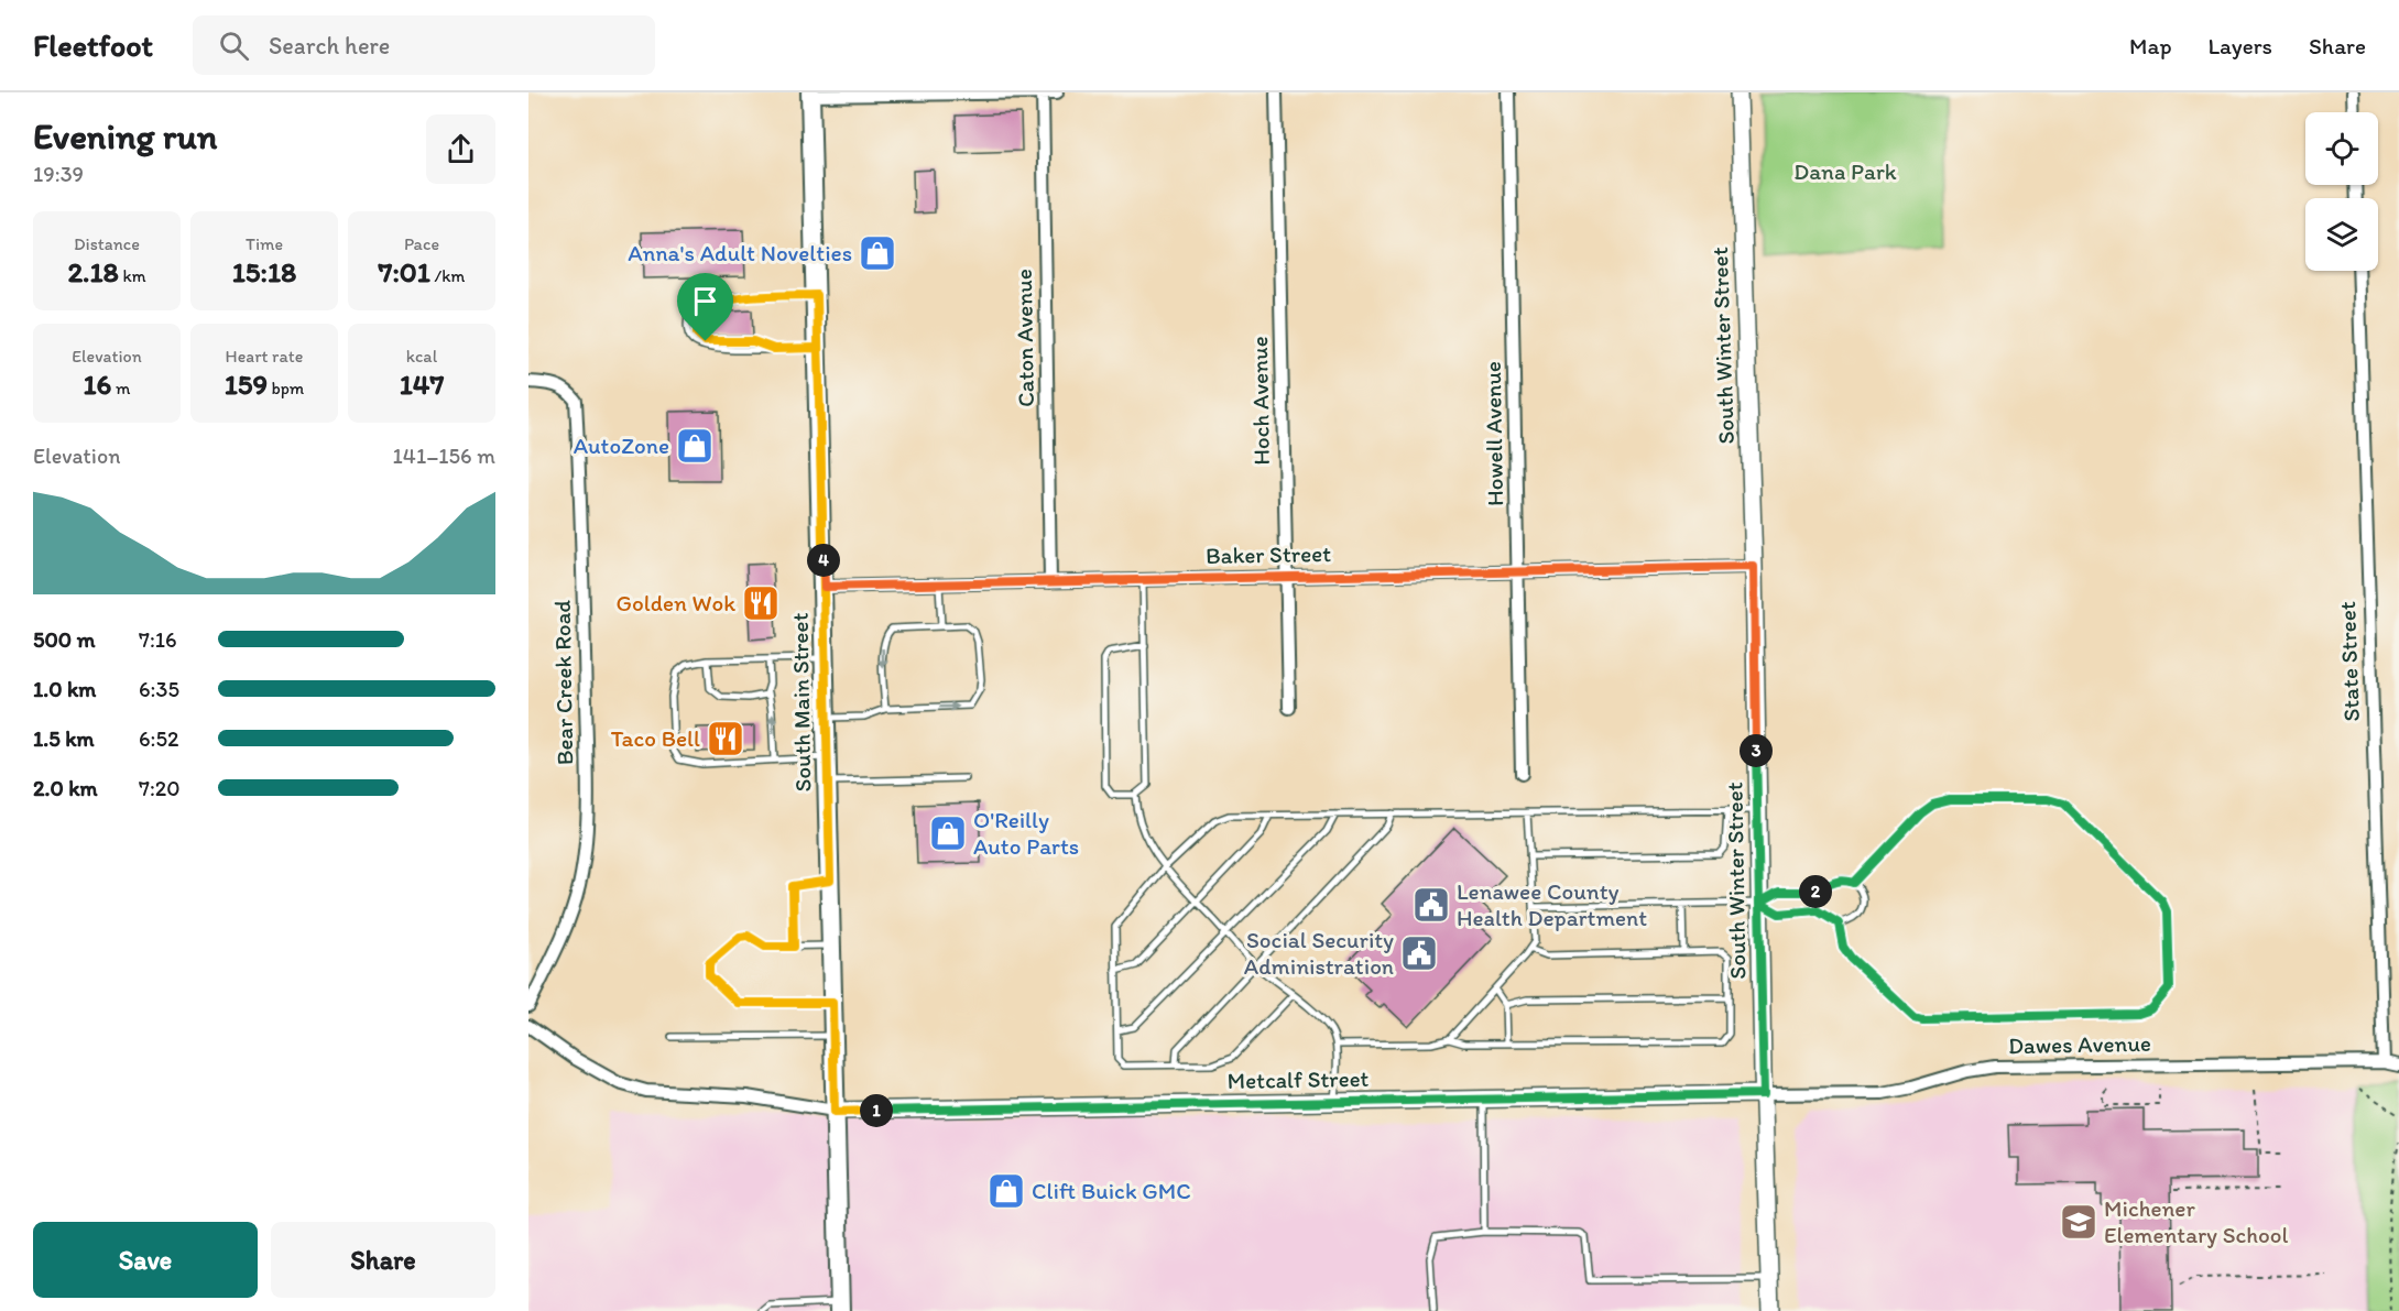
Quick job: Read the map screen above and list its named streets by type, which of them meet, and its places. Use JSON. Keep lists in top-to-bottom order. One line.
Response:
{"streets":{"main road":["South Main Street"],"street":["Caton Avenue","South Winter Street","Hoch Avenue","Howell Avenue","Baker Street","State Street","Bear Creek Road","Dawes Avenue","Metcalf Street"]},"crossings":[["Caton Avenue","Baker Street"],["South Winter Street","Baker Street"],["South Winter Street","Dawes Avenue"],["South Winter Street","Metcalf Street"],["Hoch Avenue","Baker Street"],["Howell Avenue","Baker Street"],["Baker Street","South Main Street"],["State Street","Dawes Avenue"],["South Main Street","Metcalf Street"],["Dawes Avenue","Metcalf Street"]],"parks":["Dana Park"],"places":{"shop":["Anna's Adult Novelties","AutoZone","O'Reilly Auto Parts","Clift Buick GMC"],"restaurant":["Golden Wok","Taco Bell"],"public building":["Lenawee County Health Department","Social Security Administration"],"school or university":["Michener Elementary School"]},"page":{"header":"Fleetfoot","search":"Search here","nav":["Map","Layers","Share"],"heading":["Evening run","19:39"],"stats":[["Distance","2.18 km"],["Time","15:18"],["Pace","7:01 /km"],["Elevation","16 m"],["Heart rate","159 bpm"],["kcal","147"]],"chart":["Elevation","141–156 m"],"pins":["4","3","2","1"],"list":[{"name":"500 m","note":"7:16"},{"name":"1.0 km","note":"6:35"},{"name":"1.5 km","note":"6:52"},{"name":"2.0 km","note":"7:20"}],"buttons":["Save","Share"]}}
